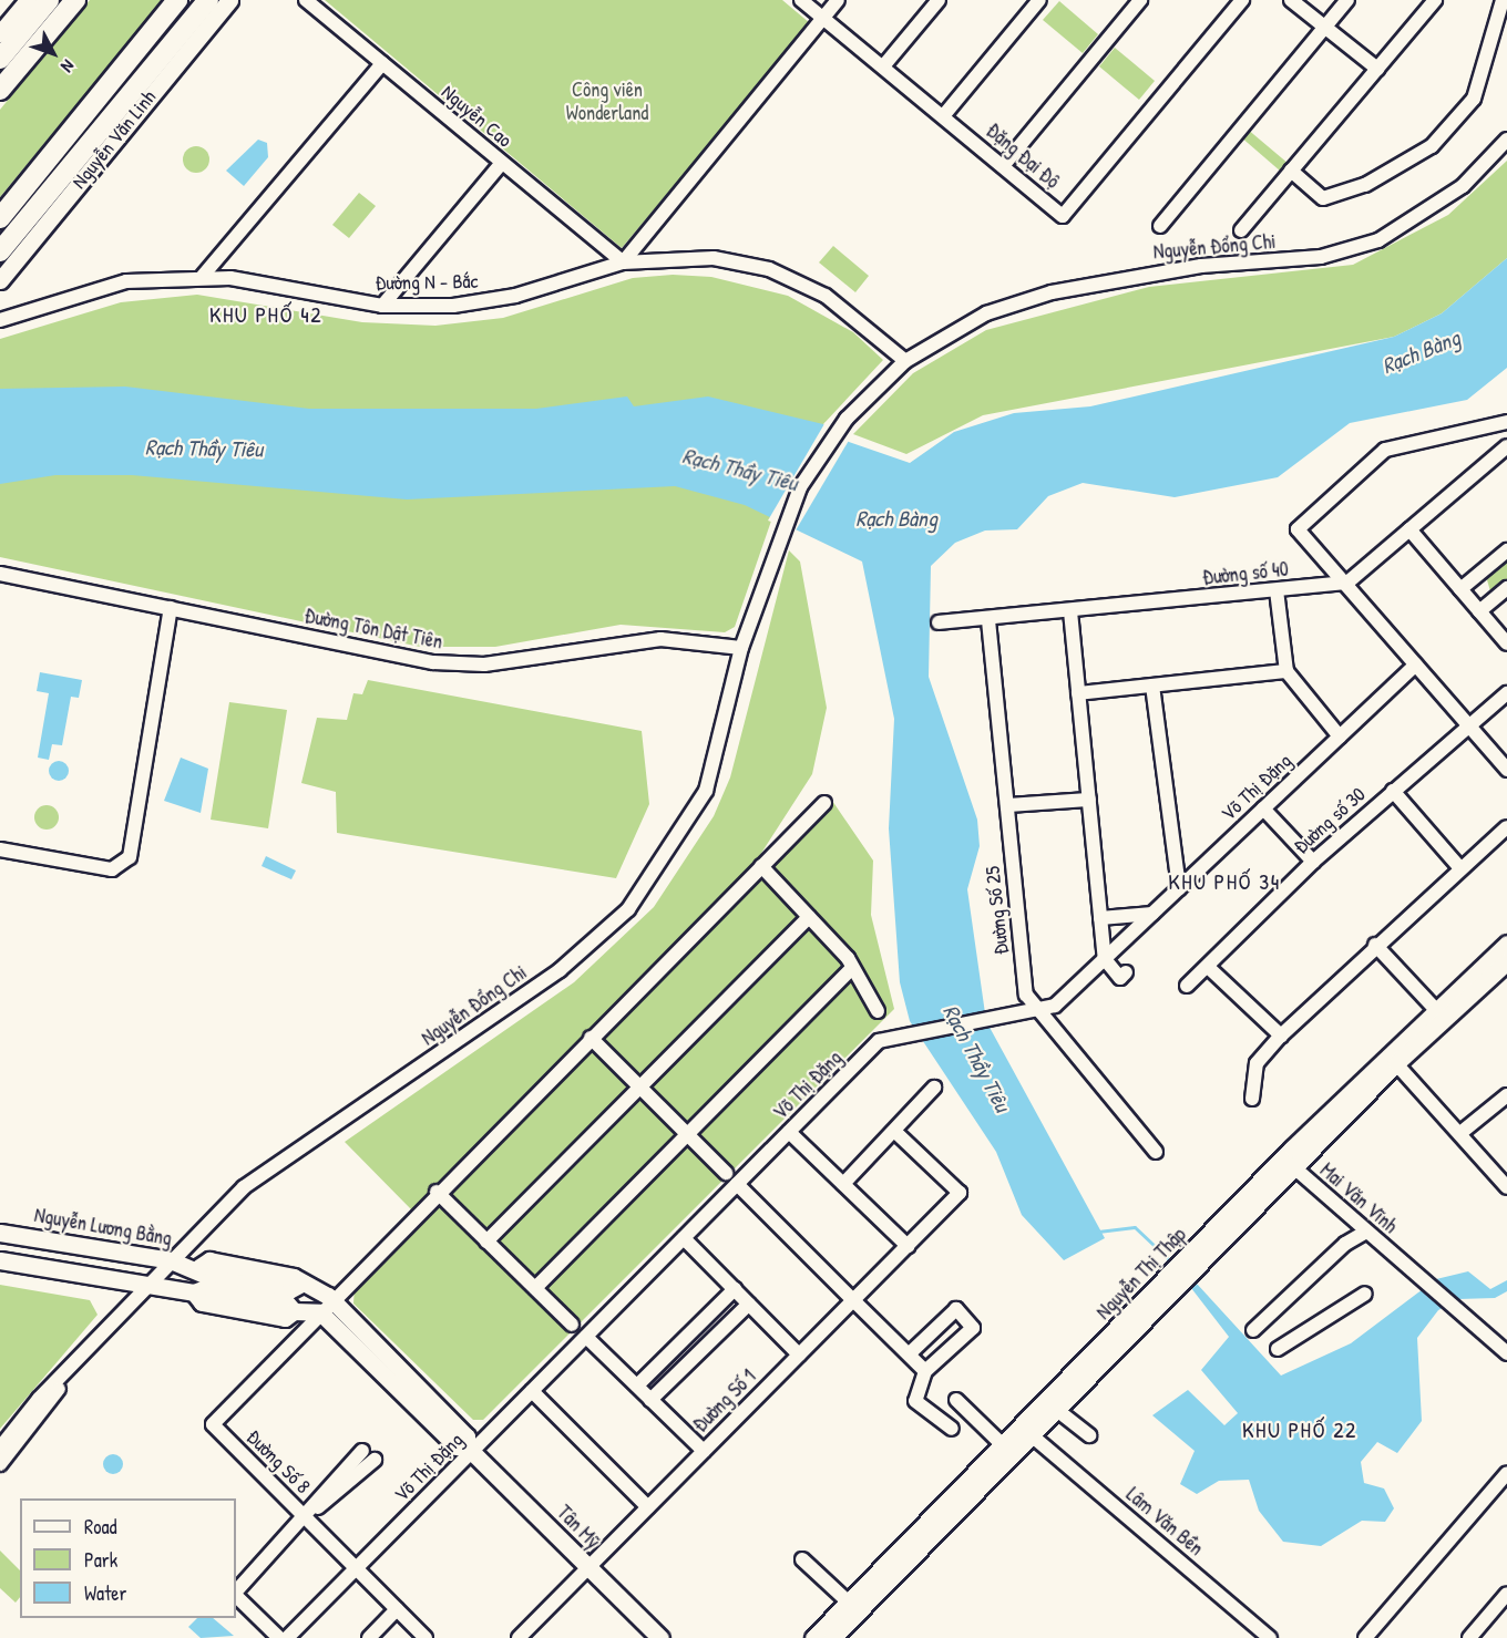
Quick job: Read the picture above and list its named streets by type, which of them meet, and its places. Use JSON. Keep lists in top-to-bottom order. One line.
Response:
{"streets":{"highway":["Nguyễn Văn Linh"],"main road":["Nguyễn Lương Bằng","Nguyễn Thị Thập","Tân Mỹ"],"street":["Nguyễn Cao","Đặng Đại Độ","Nguyễn Đổng Chi","Đường N - Bắc","Đường số 40","Đường Tôn Dật Tiên","Võ Thị Đặng","Đường số 30","Đường Số 25","Mai Văn Vĩnh","Đường Số 1","Đường Số 8","Lâm Văn Bền"]},"crossings":[["Nguyễn Cao","Đường N - Bắc"],["Nguyễn Đổng Chi","Đường N - Bắc"],["Nguyễn Đổng Chi","Đường Tôn Dật Tiên"],["Nguyễn Đổng Chi","Nguyễn Lương Bằng"],["Đường số 40","Đường Số 25"],["Võ Thị Đặng","Đường Số 25"],["Võ Thị Đặng","Đường Số 8"],["Võ Thị Đặng","Tân Mỹ"],["Mai Văn Vĩnh","Nguyễn Thị Thập"],["Nguyễn Lương Bằng","Đường Số 8"],["Nguyễn Lương Bằng","Tân Mỹ"],["Nguyễn Thị Thập","Lâm Văn Bền"],["Đường Số 1","Tân Mỹ"],["Đường Số 8","Tân Mỹ"]],"districts":["KHU PHỐ 42","KHU PHỐ 34","KHU PHỐ 22"],"water":["Rạch Bàng","Rạch Thầy Tiêu"],"parks":["Công viên Wonderland"],"legend":["Road","Park","Water"],"north":"bottom right"}
